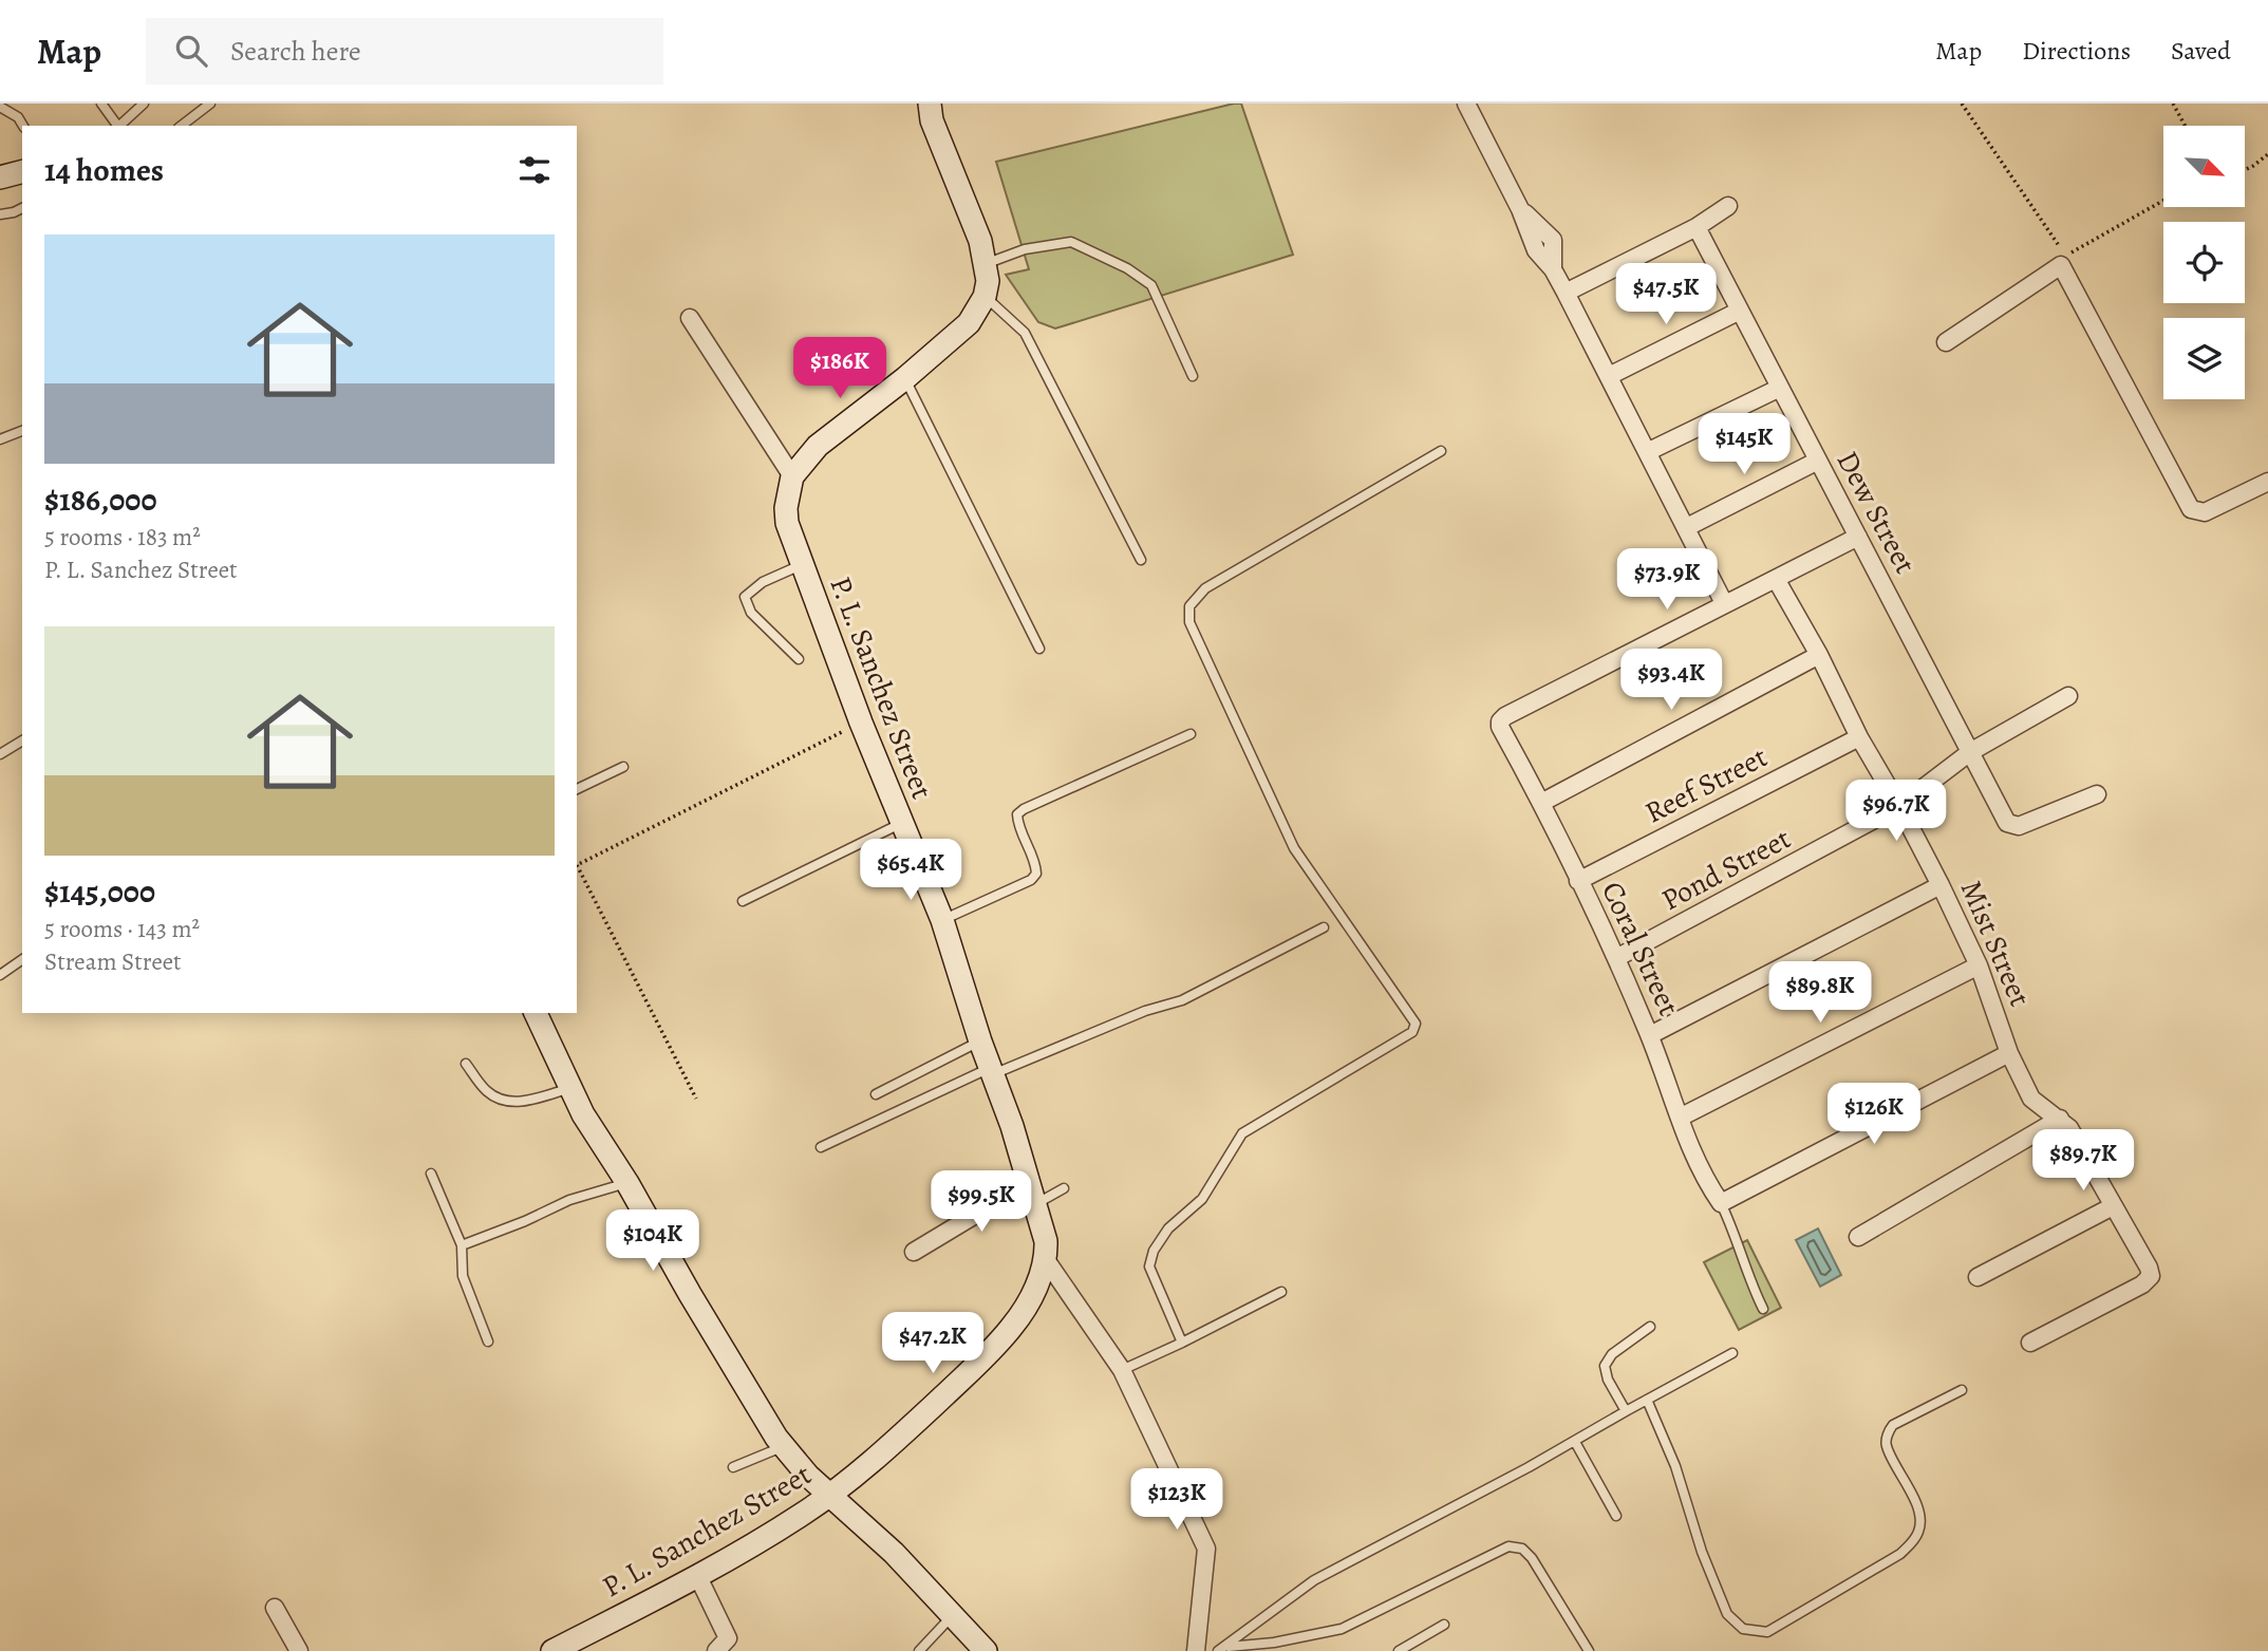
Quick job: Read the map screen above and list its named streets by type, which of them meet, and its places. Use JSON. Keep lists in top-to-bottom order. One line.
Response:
{"streets":{"street":["Dew Street","P. L. Sanchez Street","Reef Street","Pond Street","Mist Street","Coral Street"]},"crossings":[["Dew Street","Pond Street"],["Reef Street","Mist Street"],["Reef Street","Coral Street"],["Pond Street","Mist Street"],["Pond Street","Coral Street"]],"north":"bottom right","page":{"header":"Map","search":"Search here","nav":["Map","Directions","Saved"],"heading":"14 homes","list":[{"name":"$186,000","note":"5 rooms · 183 m² · P. L. Sanchez Street"},{"name":"$145,000","note":"5 rooms · 143 m² · Stream Street"}],"price":["$47.5K","$186K","$145K","$73.9K","$93.4K","$96.7K","$65.4K","$89.8K","$126K","$89.7K","$99.5K","$104K","$47.2K","$123K"]}}
